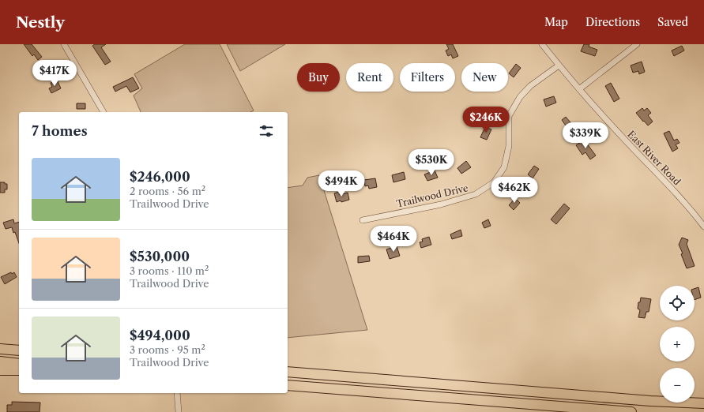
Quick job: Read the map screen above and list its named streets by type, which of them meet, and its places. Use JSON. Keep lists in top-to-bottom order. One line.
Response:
{"streets":{"street":["East River Road","Trailwood Drive"]},"crossings":[["East River Road","Trailwood Drive"]],"page":{"header":"Nestly","nav":["Map","Directions","Saved"],"price":["$417K","$246K","$339K","$530K","$494K","$462K","$464K"],"chip":["Buy","Rent","Filters","New"],"heading":"7 homes","list":[{"name":"$246,000","note":"2 rooms · 56 m² · Trailwood Drive"},{"name":"$530,000","note":"3 rooms · 110 m² · Trailwood Drive"},{"name":"$494,000","note":"3 rooms · 95 m² · Trailwood Drive"}],"map_buttons":["+","−"]}}
